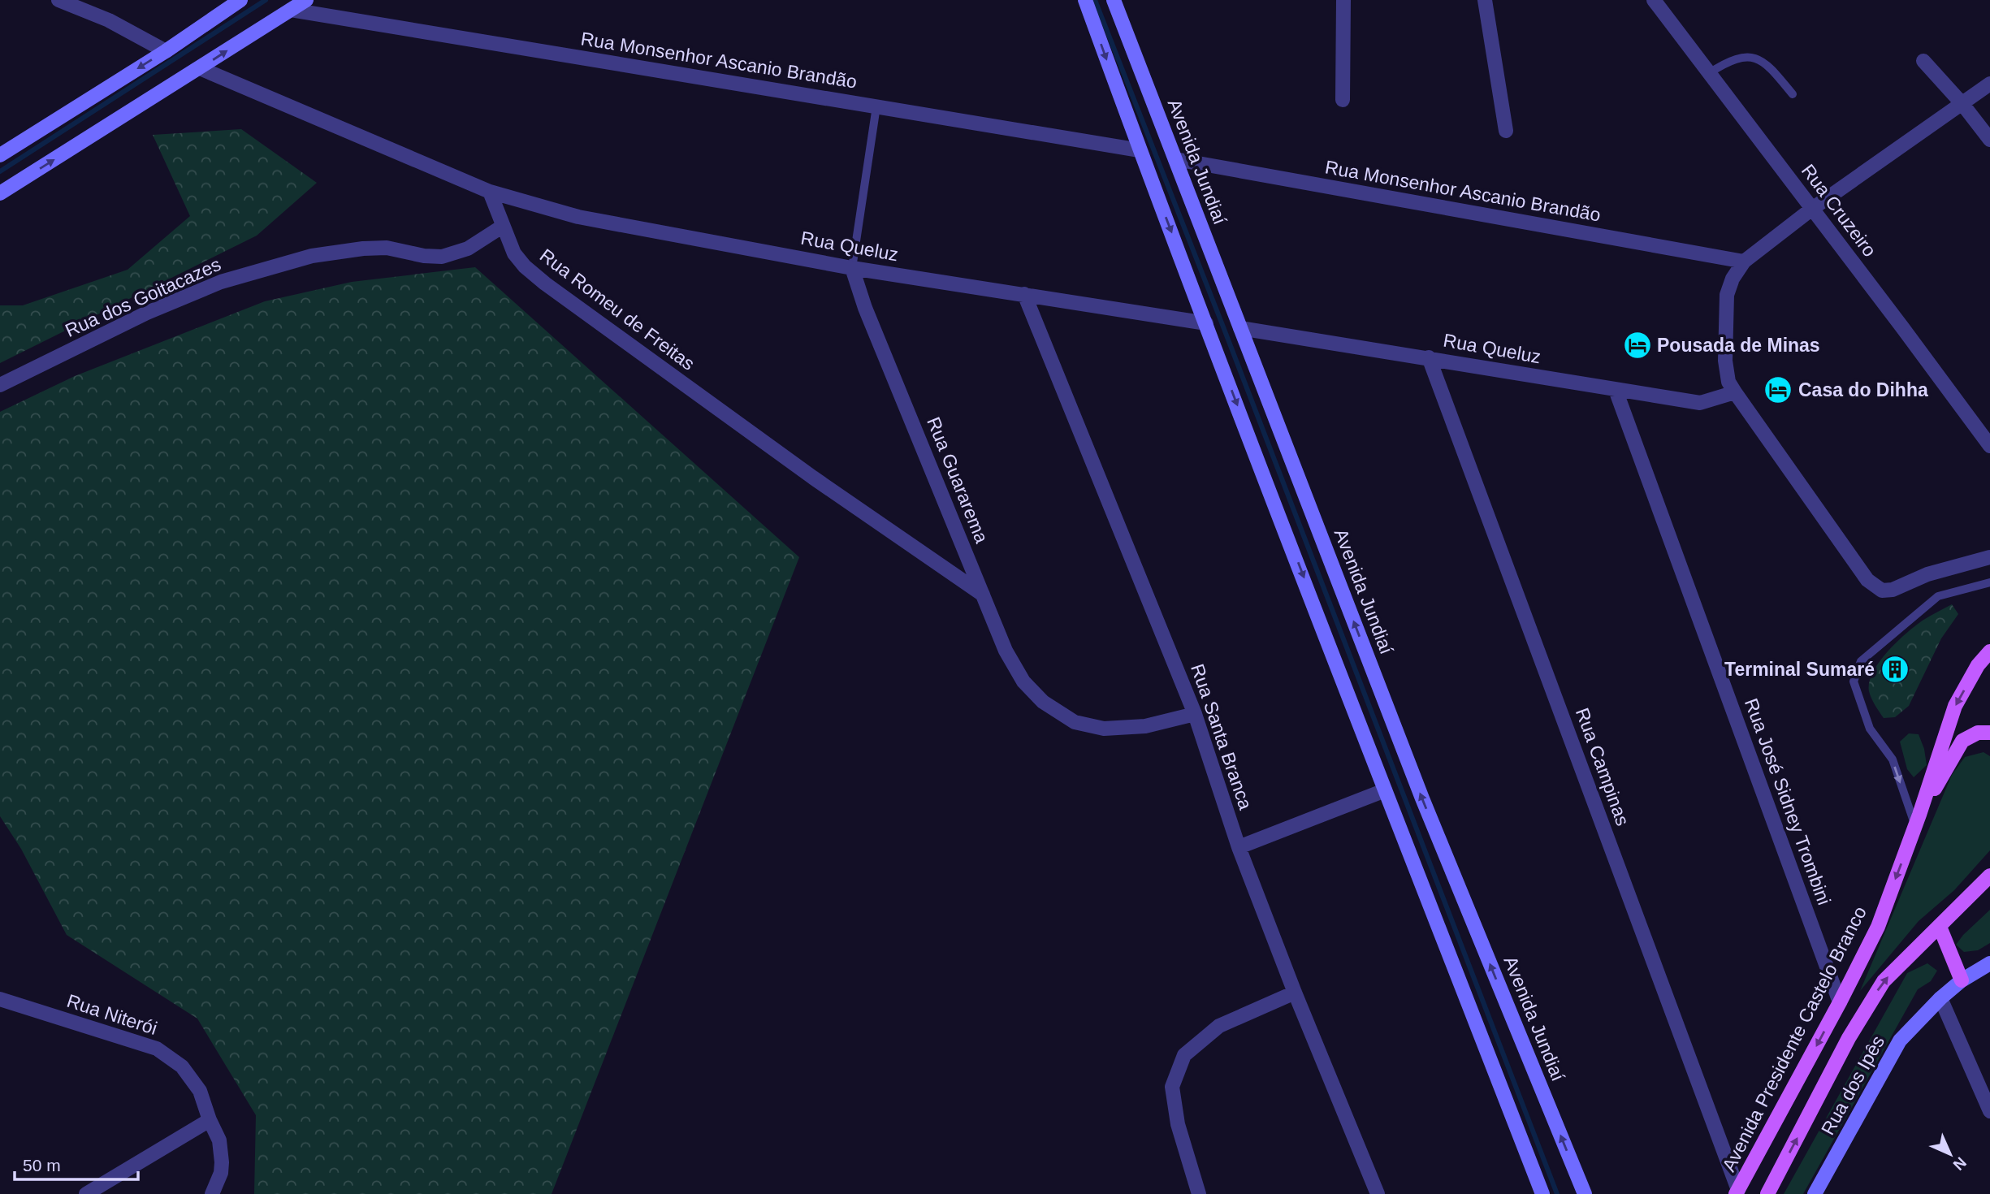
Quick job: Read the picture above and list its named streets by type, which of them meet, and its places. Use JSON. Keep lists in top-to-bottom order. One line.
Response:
{"streets":{"main road":["Avenida Jundiaí","Avenida Presidente Castelo Branco","Rua dos Ipês"],"street":["Rua Monsenhor Ascanio Brandão","Rua Cruzeiro","Rua Queluz","Rua dos Goitacazes","Rua Romeu de Freitas","Rua Guararema","Rua Santa Branca","Rua Campinas","Rua José Sidney Trombini","Rua Niterói"]},"crossings":[["Rua Monsenhor Ascanio Brandão","Avenida Jundiaí"],["Rua Monsenhor Ascanio Brandão","Rua Guararema"],["Avenida Jundiaí","Rua Queluz"],["Rua Queluz","Rua Romeu de Freitas"],["Rua Queluz","Rua Guararema"],["Rua Queluz","Rua Santa Branca"],["Rua Queluz","Rua Campinas"],["Rua Queluz","Rua José Sidney Trombini"],["Rua dos Goitacazes","Rua Romeu de Freitas"],["Rua Romeu de Freitas","Rua Guararema"],["Rua Guararema","Rua Santa Branca"],["Rua Campinas","Avenida Presidente Castelo Branco"],["Rua José Sidney Trombini","Avenida Presidente Castelo Branco"]],"places":{"hotel":["Pousada de Minas","Casa do Dihha"],"building":["Terminal Sumaré"]},"scale_bar":"50 m","north":"bottom right"}
